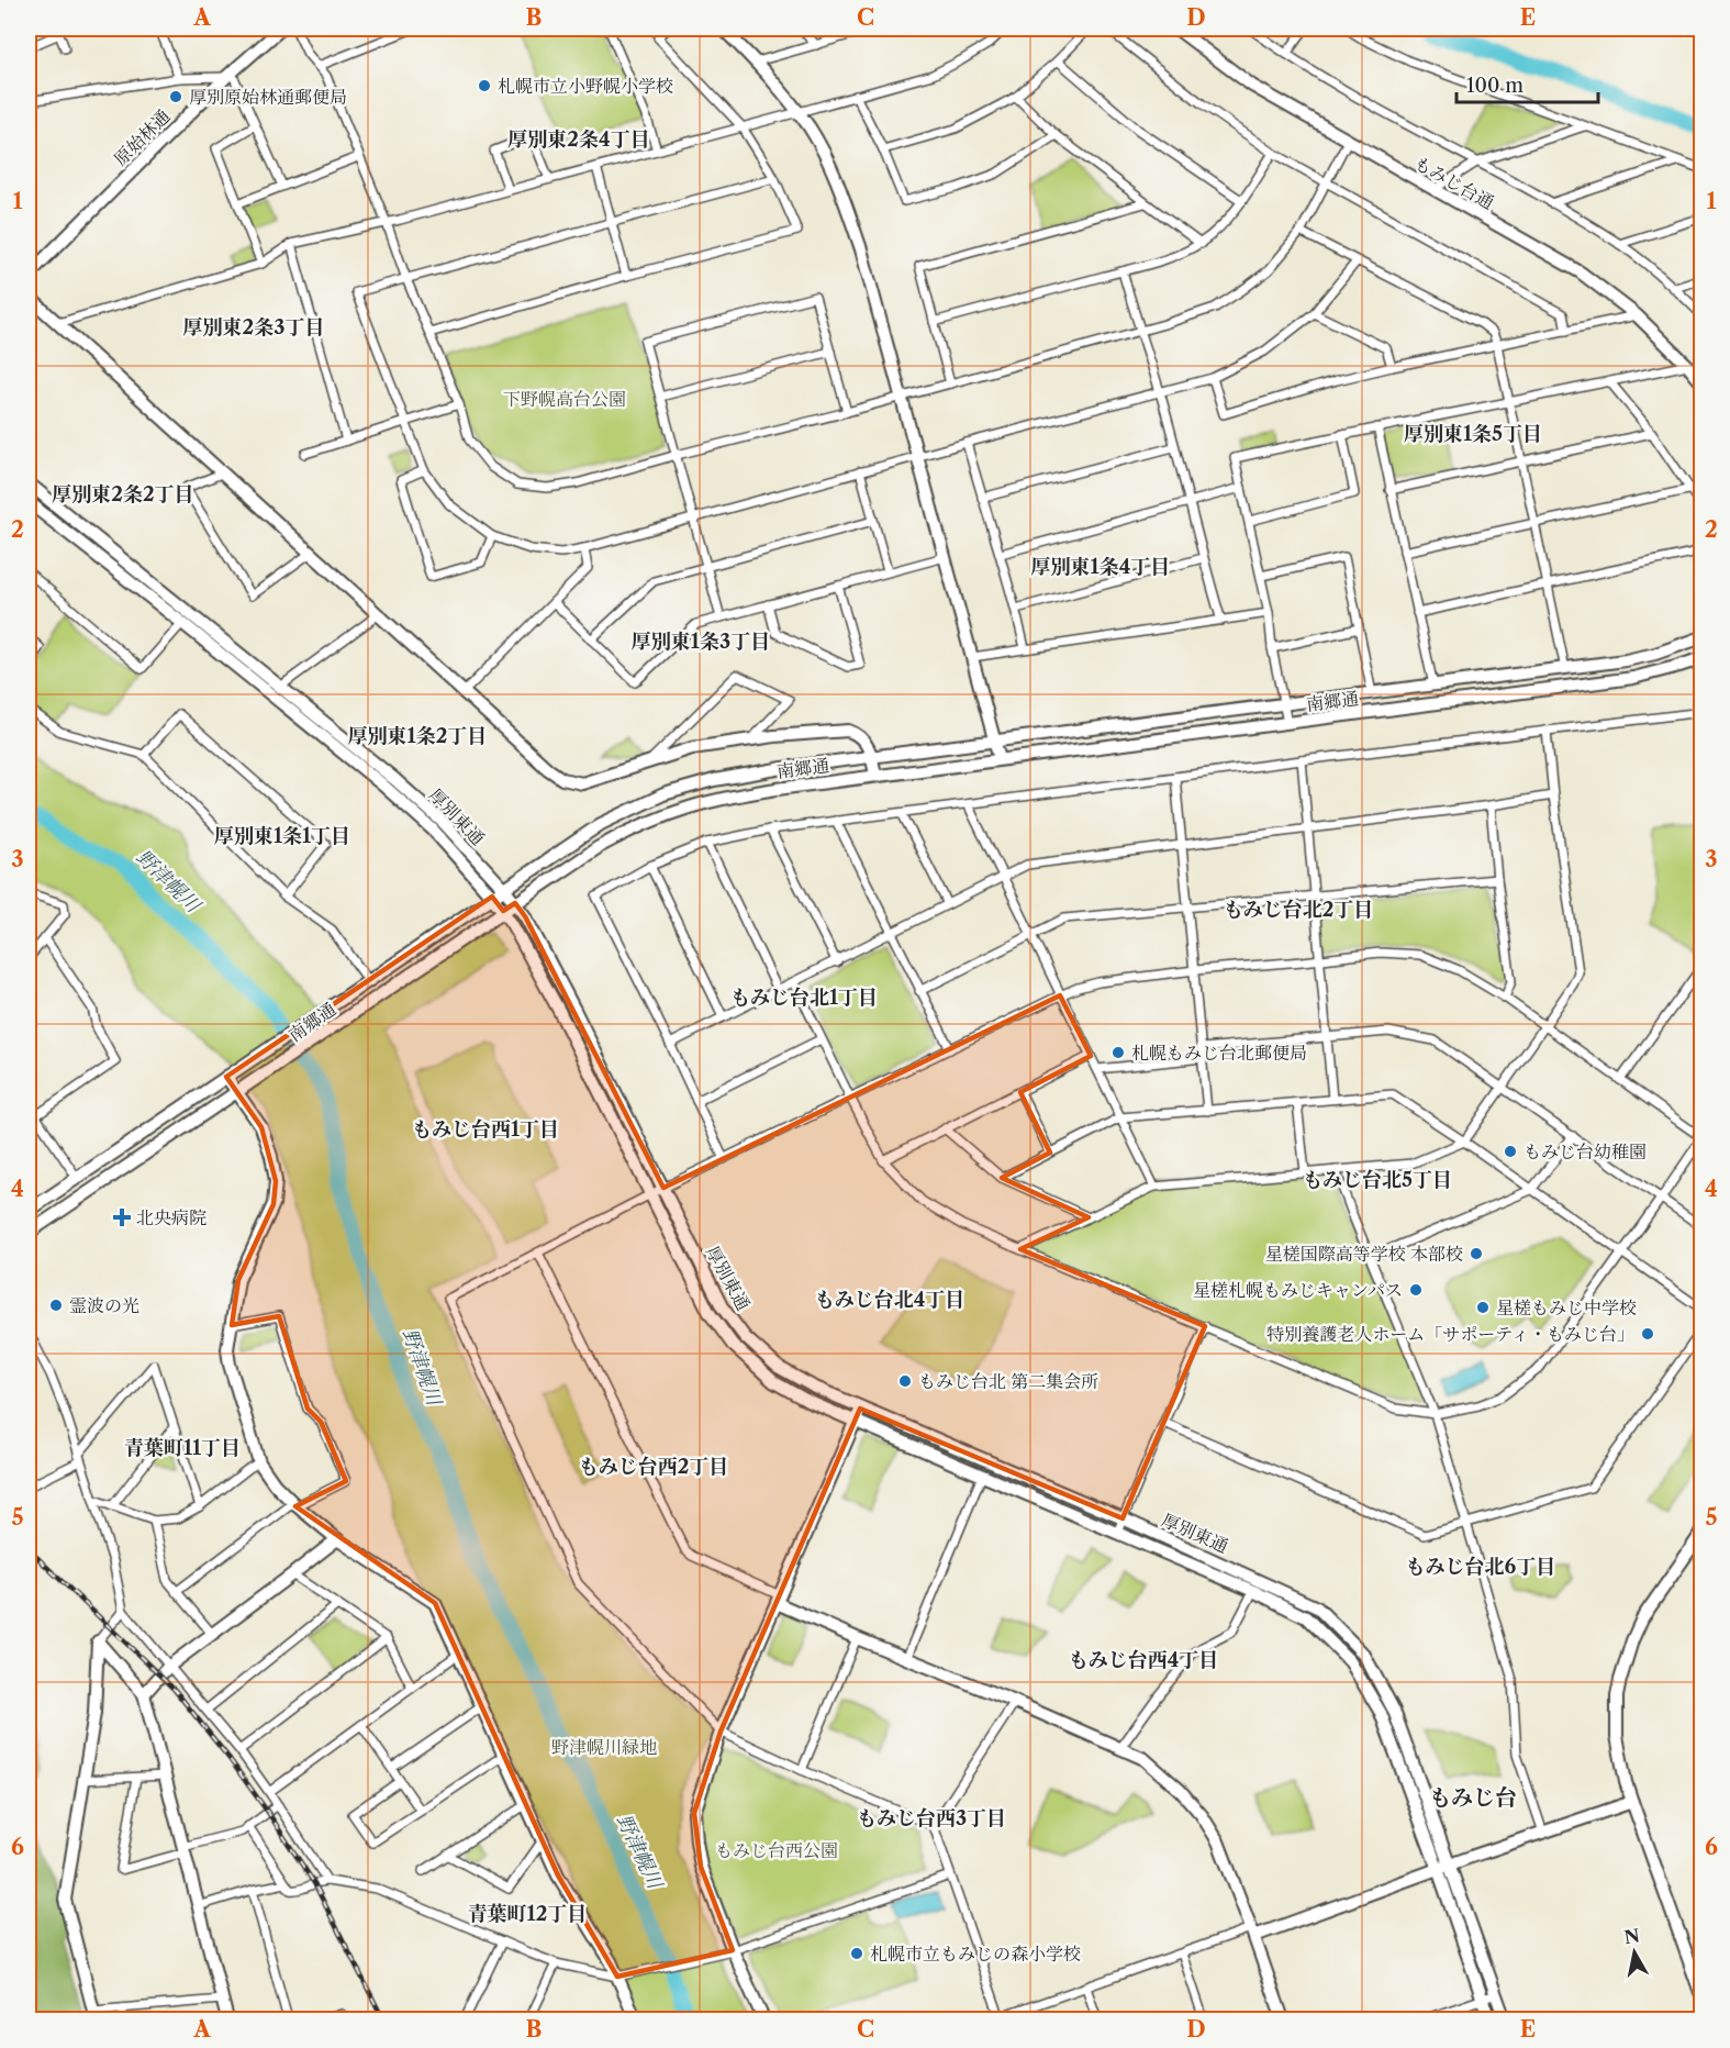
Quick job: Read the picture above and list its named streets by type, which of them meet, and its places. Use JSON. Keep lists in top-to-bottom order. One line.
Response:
{"streets":{"street":["原始林通","もみじ台通","南郷通","厚別東通"]},"crossings":[["南郷通","厚別東通"]],"districts":["厚別東2条4丁目","厚別東2条3丁目","厚別東1条5丁目","厚別東2条2丁目","厚別東1条4丁目","厚別東1条3丁目","厚別東1条2丁目","厚別東1条1丁目","もみじ台北2丁目","もみじ台北1丁目","もみじ台西1丁目","もみじ台北5丁目","もみじ台北4丁目","青葉町11丁目","もみじ台西2丁目","もみじ台北6丁目","もみじ台西4丁目","もみじ台","もみじ台西3丁目","青葉町12丁目"],"water":["野津幌川"],"parks":["下野幌高台公園","野津幌川緑地","もみじ台西公園"],"places":{"other":["札幌市立小野幌小学校","厚別原始林通郵便局","札幌もみじ台北郵便局","もみじ台幼稚園","星槎国際高等学校 本部校","星槎札幌もみじキャンパス","霊波の光","星槎もみじ中学校","特別養護老人ホーム「サポーティ・もみじ台」","もみじ台北 第二集会所","札幌市立もみじの森小学校"],"health":["北央病院"]},"scale_bar":"100 m","north":"top","grid":{"columns":["A","B","C","D","E"],"rows":["1","2","3","4","5","6"]}}
